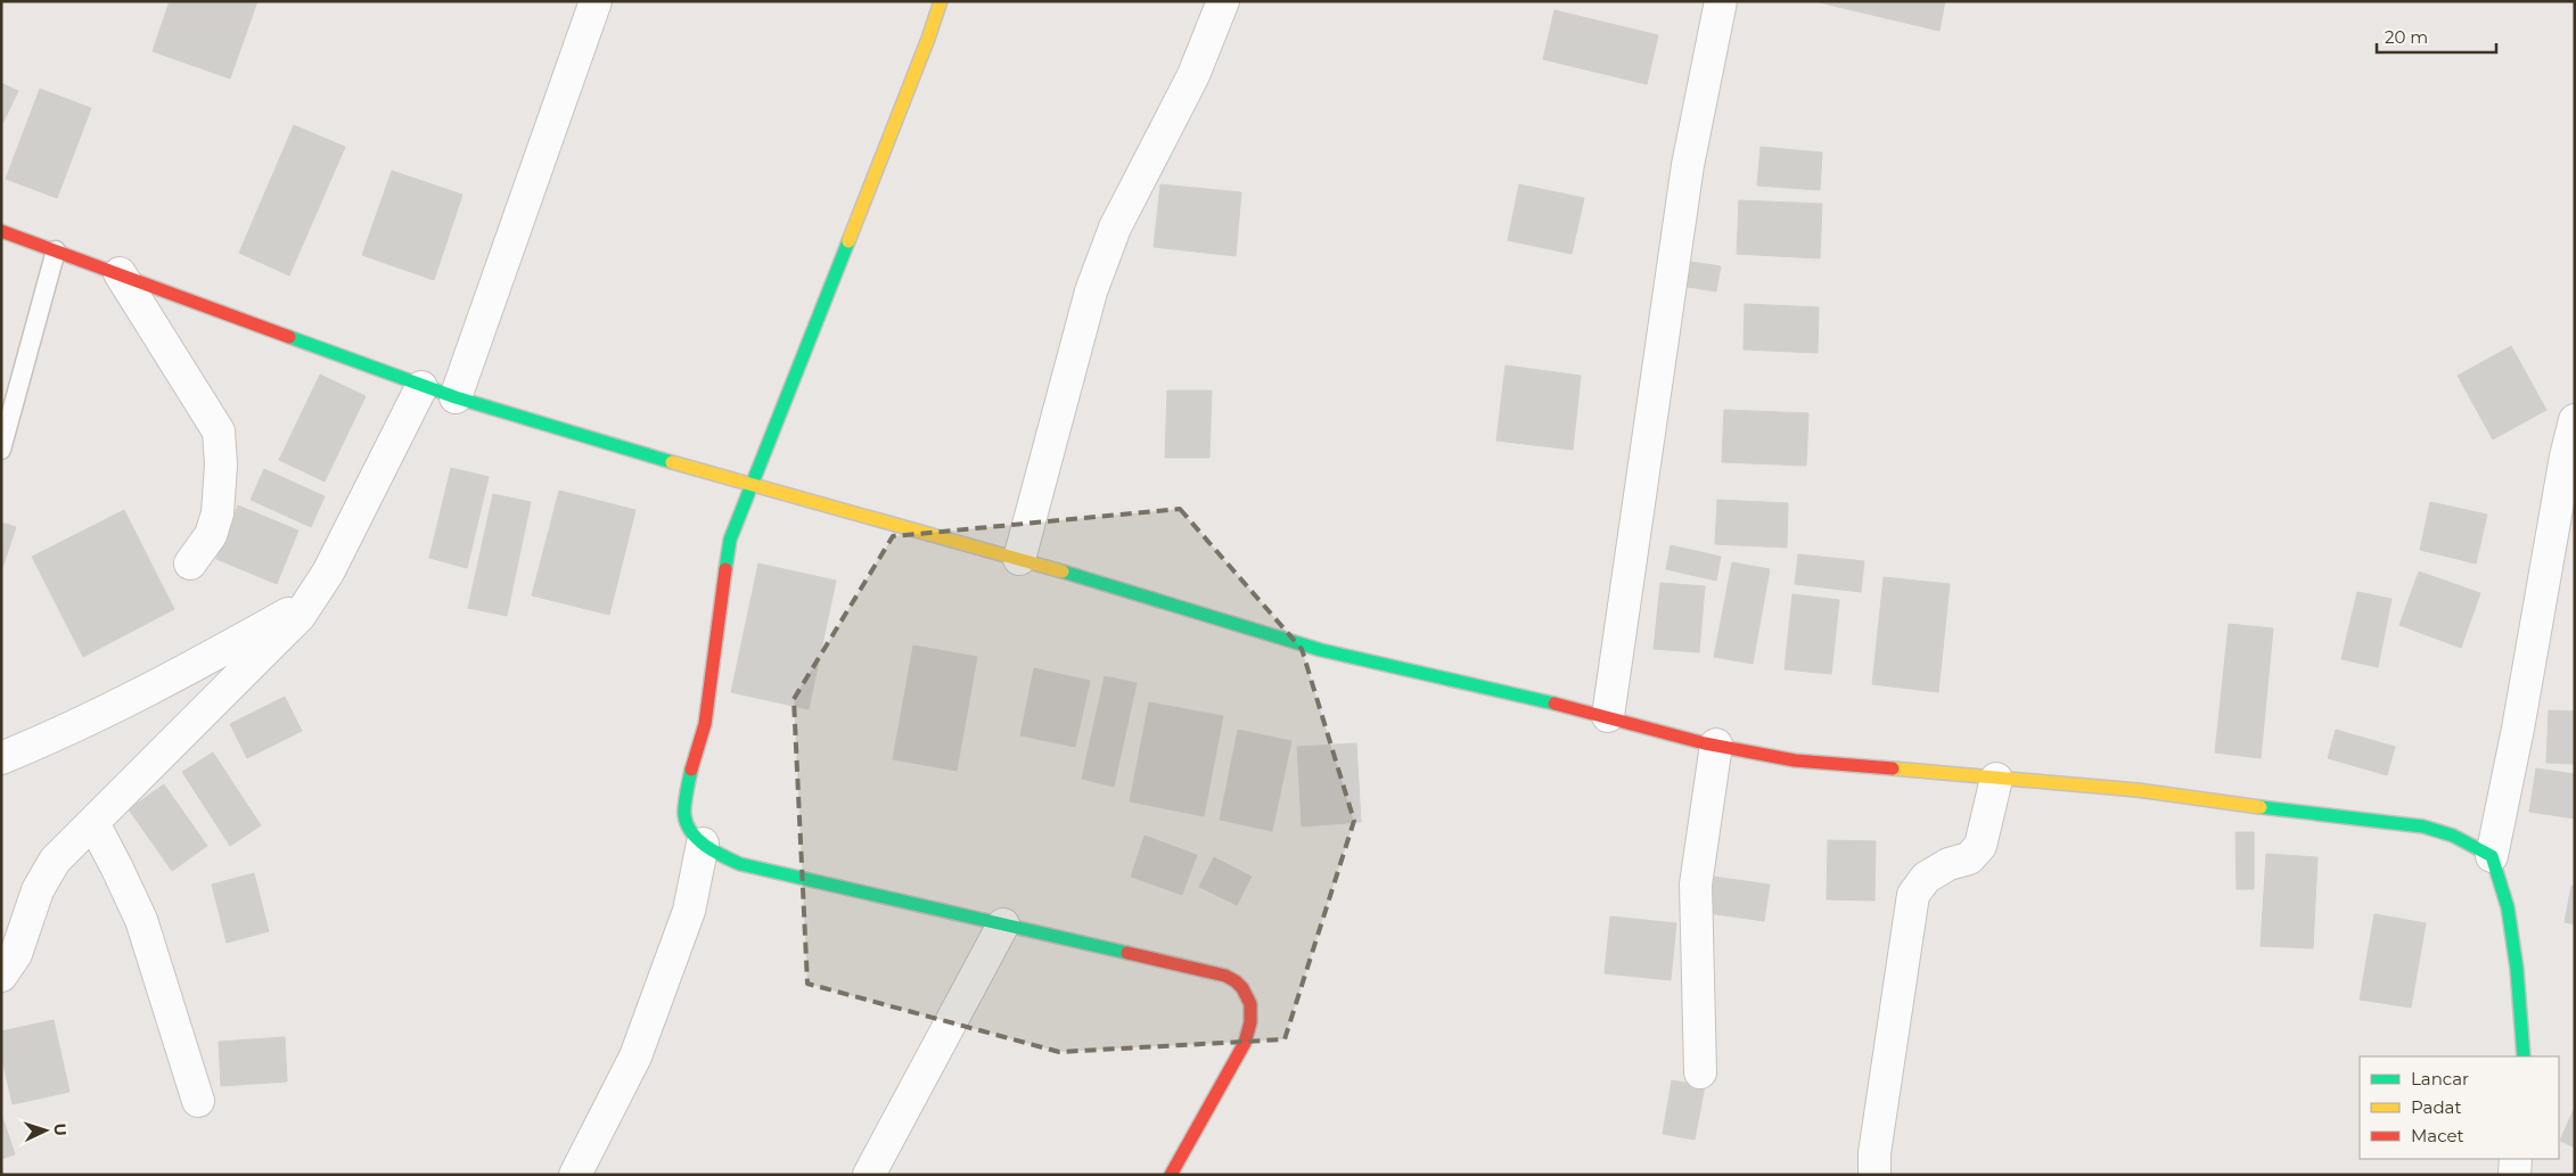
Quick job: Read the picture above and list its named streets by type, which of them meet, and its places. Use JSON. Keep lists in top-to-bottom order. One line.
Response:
{"legend":["Lancar","Padat","Macet"],"scale_bar":"20 m","north":"right"}
